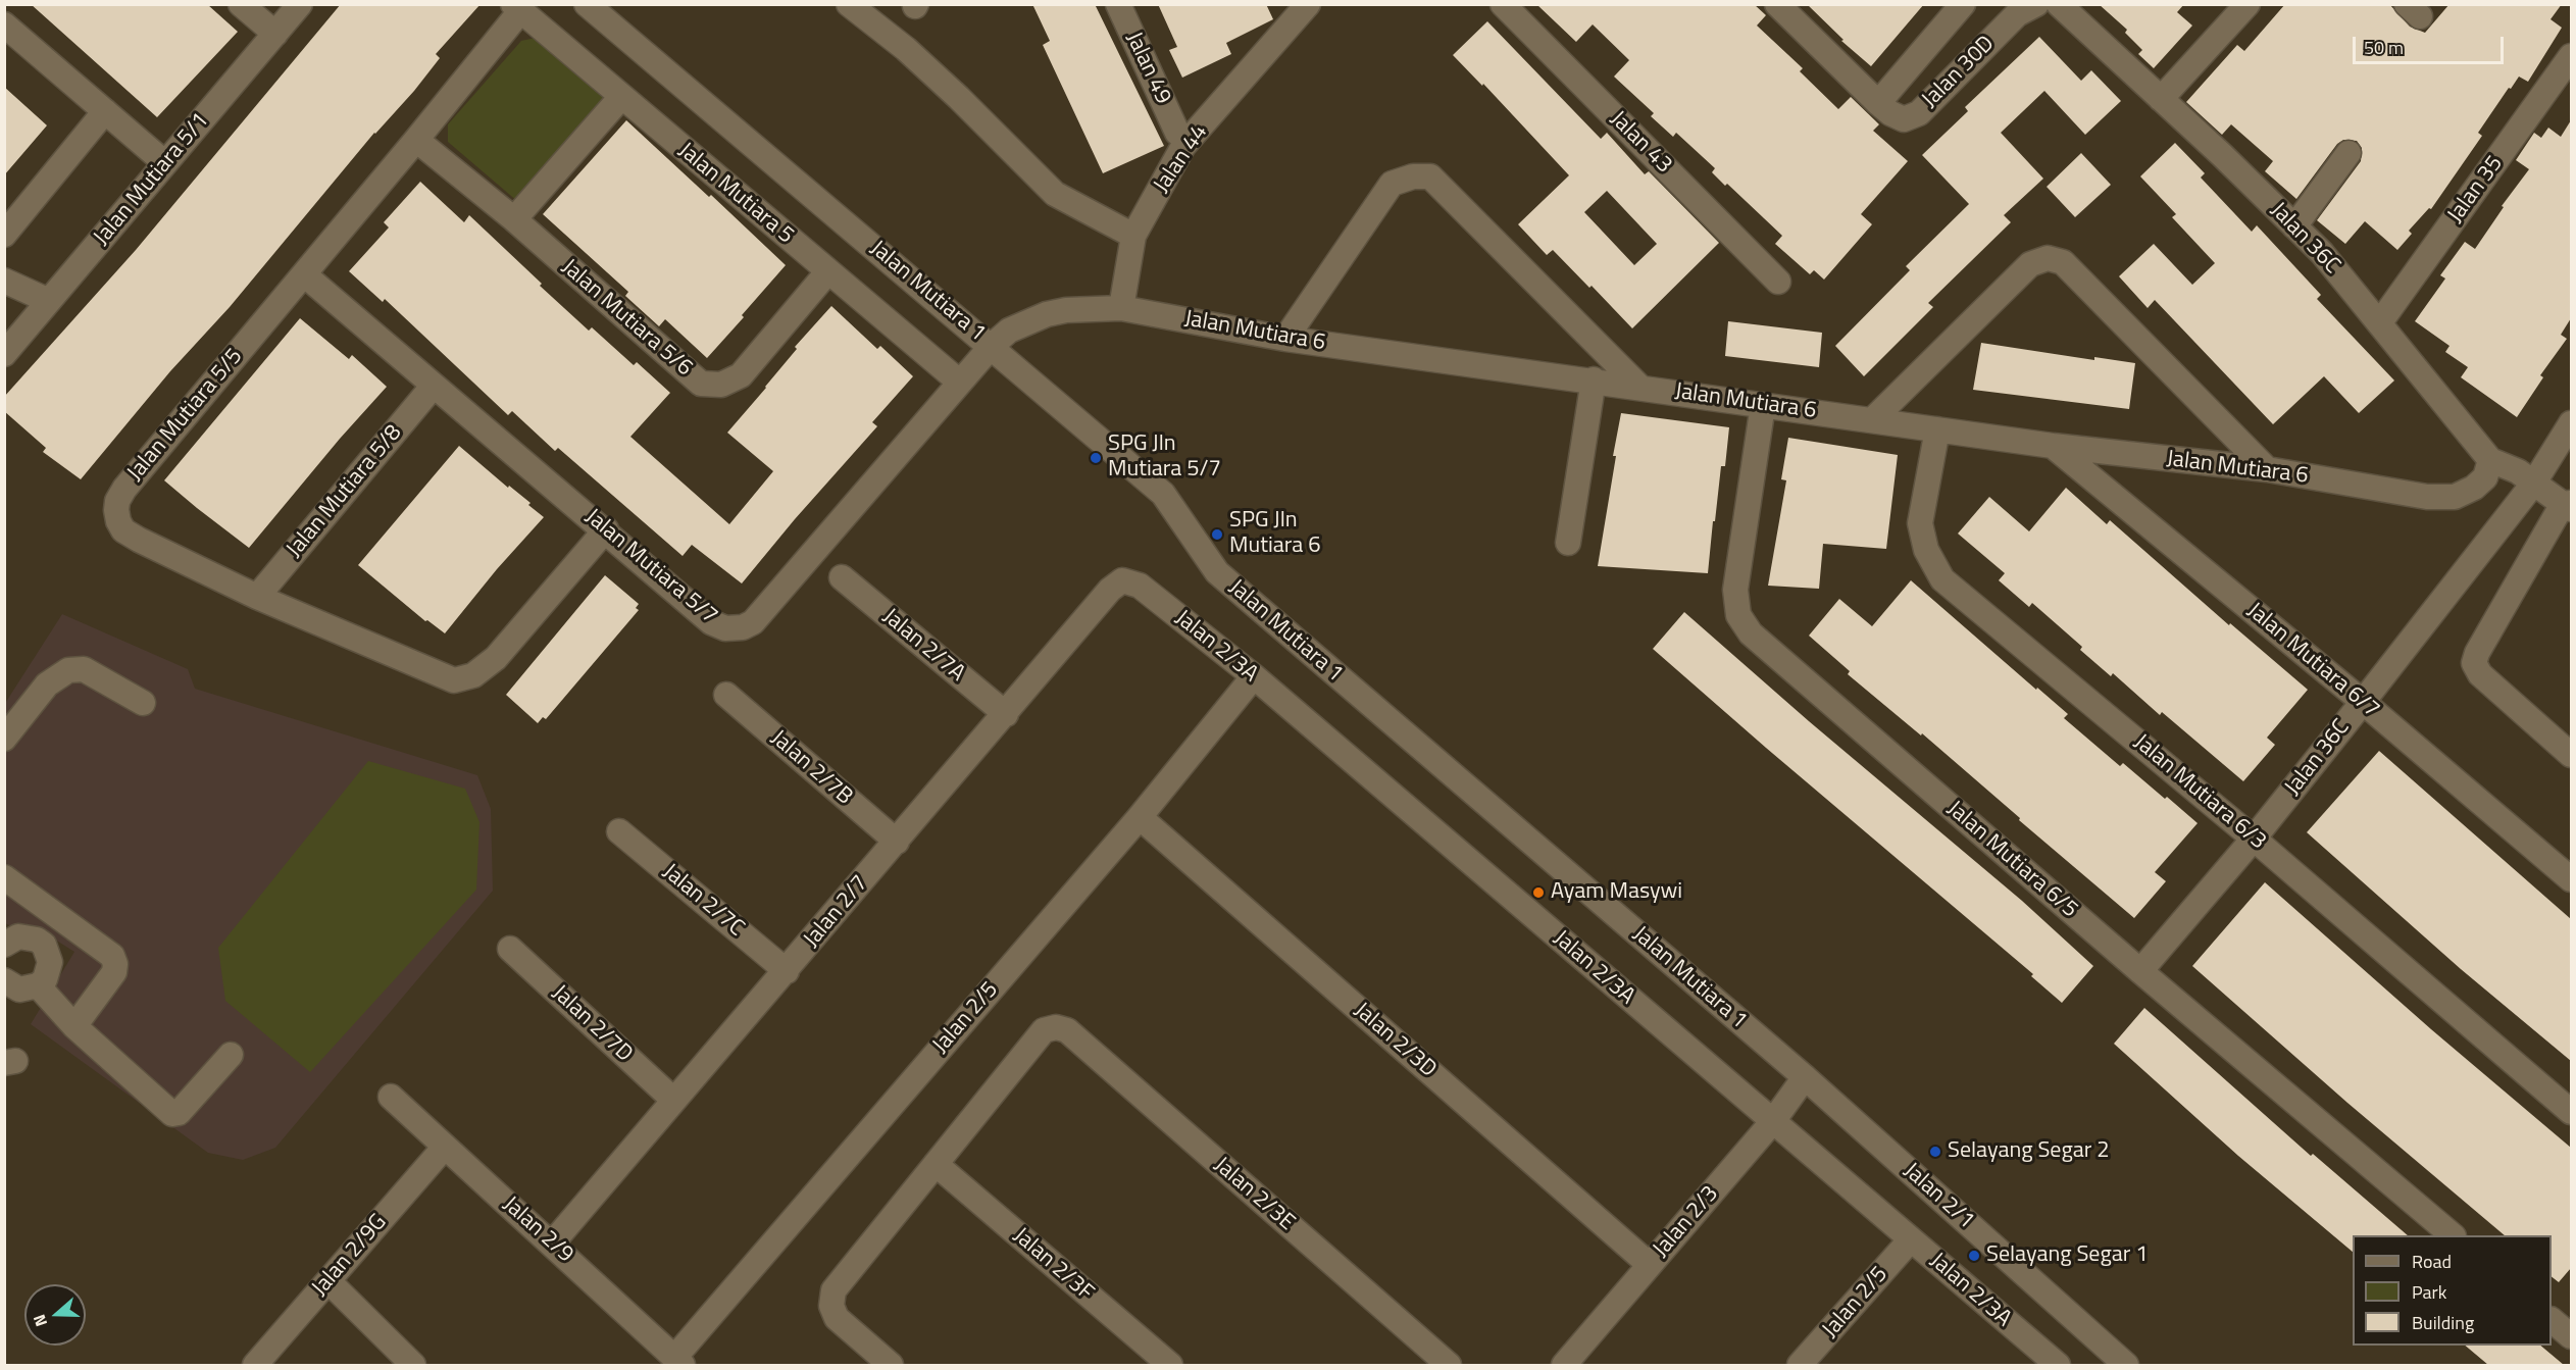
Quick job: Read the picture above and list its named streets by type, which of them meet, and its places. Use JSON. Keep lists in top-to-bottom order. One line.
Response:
{"streets":{"street":["Jalan 49","Jalan 30D","Jalan 43","Jalan 44","Jalan Mutiara 5/1","Jalan 35","Jalan Mutiara 5","Jalan 36C","Jalan Mutiara 1","Jalan Mutiara 5/6","Jalan Mutiara 6","Jalan Mutiara 5/5","Jalan Mutiara 5/8","Jalan Mutiara 5/7","Jalan 2/7A","Jalan 2/3A","Jalan Mutiara 6/7","Jalan 2/7B","Jalan Mutiara 6/3","Jalan Mutiara 6/5","Jalan 2/7C","Jalan 2/7","Jalan 2/5","Jalan 2/7D","Jalan 2/3D","Jalan 2/3E","Jalan 2/1","Jalan 2/3","Jalan 2/9","Jalan 2/9G","Jalan 2/3F"]},"crossings":[["Jalan 44","Jalan Mutiara 6"],["Jalan 35","Jalan 36C"],["Jalan Mutiara 5","Jalan Mutiara 5/6"],["Jalan Mutiara 5","Jalan Mutiara 5/5"],["Jalan Mutiara 5","Jalan Mutiara 5/7"],["Jalan 36C","Jalan Mutiara 6"],["Jalan 36C","Jalan Mutiara 6/7"],["Jalan 36C","Jalan Mutiara 6/3"],["Jalan 36C","Jalan Mutiara 6/5"],["Jalan Mutiara 1","Jalan Mutiara 6"],["Jalan Mutiara 1","Jalan Mutiara 5/7"],["Jalan Mutiara 1","Jalan 2/1"],["Jalan Mutiara 1","Jalan 2/3"],["Jalan Mutiara 5/6","Jalan Mutiara 5/5"],["Jalan Mutiara 6","Jalan Mutiara 5/7"],["Jalan Mutiara 6","Jalan Mutiara 6/7"],["Jalan Mutiara 6","Jalan Mutiara 6/3"],["Jalan Mutiara 6","Jalan Mutiara 6/5"],["Jalan Mutiara 5/5","Jalan Mutiara 5/8"],["Jalan Mutiara 5/5","Jalan Mutiara 5/7"],["Jalan Mutiara 5/8","Jalan Mutiara 5/7"],["Jalan 2/7A","Jalan 2/7"],["Jalan 2/3A","Jalan 2/7"],["Jalan 2/3A","Jalan 2/5"],["Jalan 2/3A","Jalan 2/3"],["Jalan 2/7B","Jalan 2/7"],["Jalan 2/7C","Jalan 2/7"],["Jalan 2/7","Jalan 2/7D"],["Jalan 2/7","Jalan 2/9"],["Jalan 2/5","Jalan 2/3D"],["Jalan 2/5","Jalan 2/9"],["Jalan 2/3D","Jalan 2/3"],["Jalan 2/3E","Jalan 2/3F"],["Jalan 2/1","Jalan 2/3"],["Jalan 2/9","Jalan 2/9G"]],"places":["SPG Jln Mutiara 5/7","SPG Jln Mutiara 6","Ayam Masywi","Selayang Segar 2","Selayang Segar 1"],"legend":["Road","Park","Building"],"scale_bar":"50 m","north":"left"}
